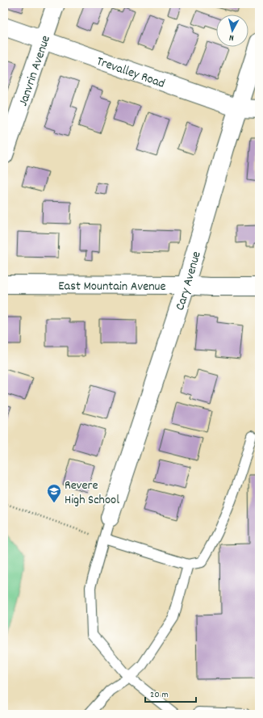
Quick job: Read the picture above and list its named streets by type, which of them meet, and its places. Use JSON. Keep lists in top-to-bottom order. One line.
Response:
{"streets":{"street":["Janvrin Avenue","Trevalley Road","Cary Avenue","East Mountain Avenue"]},"crossings":[["Janvrin Avenue","Trevalley Road"],["Trevalley Road","Cary Avenue"],["Cary Avenue","East Mountain Avenue"]],"places":{"school or university":["Revere High School"]},"scale_bar":"20 m","north":"bottom"}
